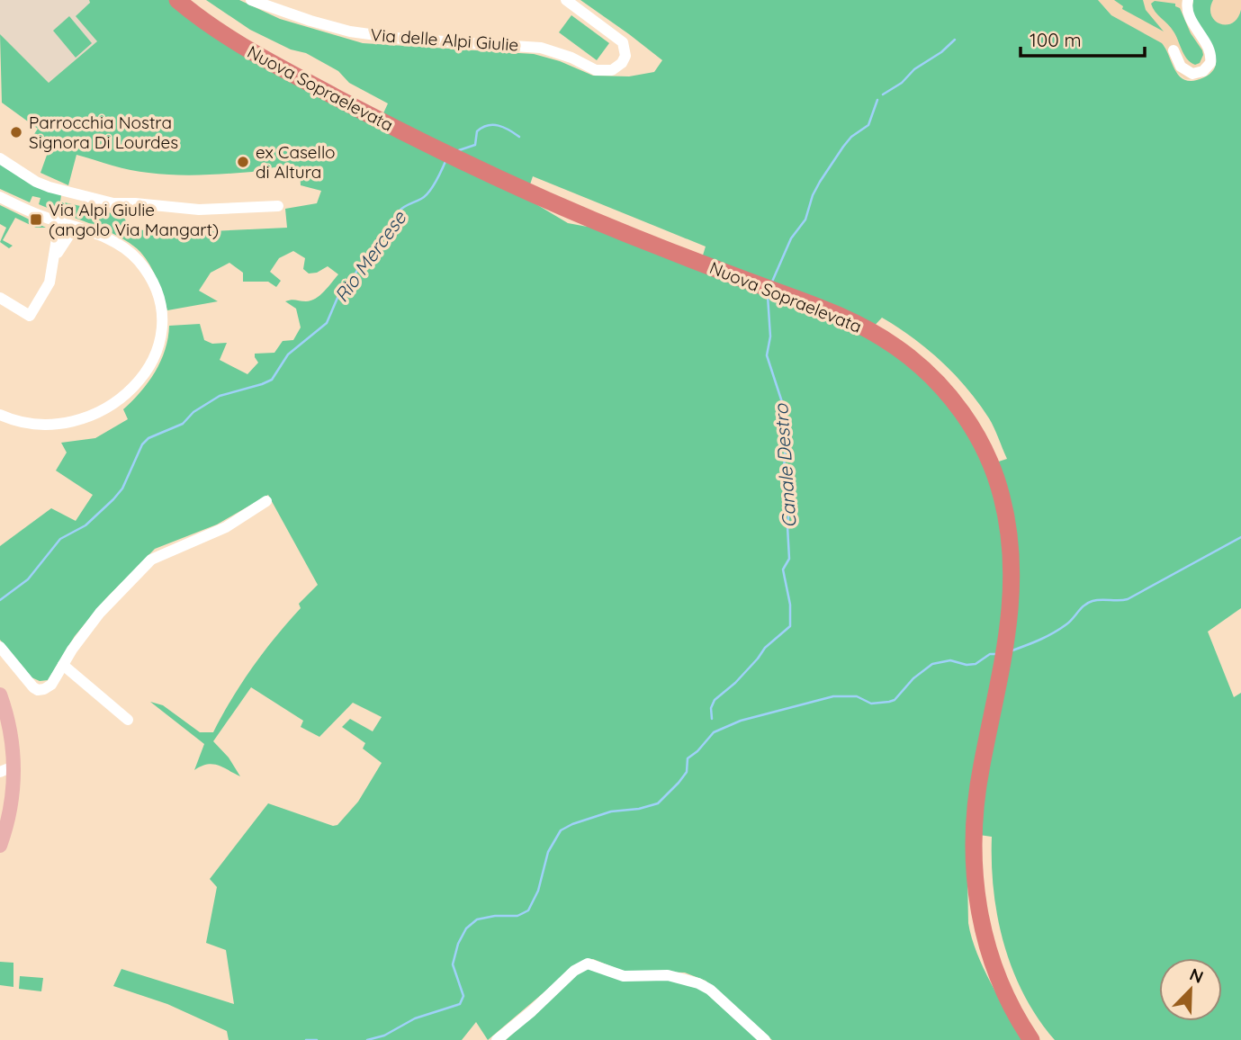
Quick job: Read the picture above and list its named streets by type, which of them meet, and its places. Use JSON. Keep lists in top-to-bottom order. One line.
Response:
{"streets":{"highway":["Nuova Sopraelevata"],"street":["Via delle Alpi Giulie"]},"water":["Rio Mercese","Canale Destro"],"places":{"other":["Parrocchia Nostra Signora Di Lourdes","ex Casello di Altura"],"transit":["Via Alpi Giulie (angolo Via Mangart)"]},"scale_bar":"100 m","north":"top right"}
